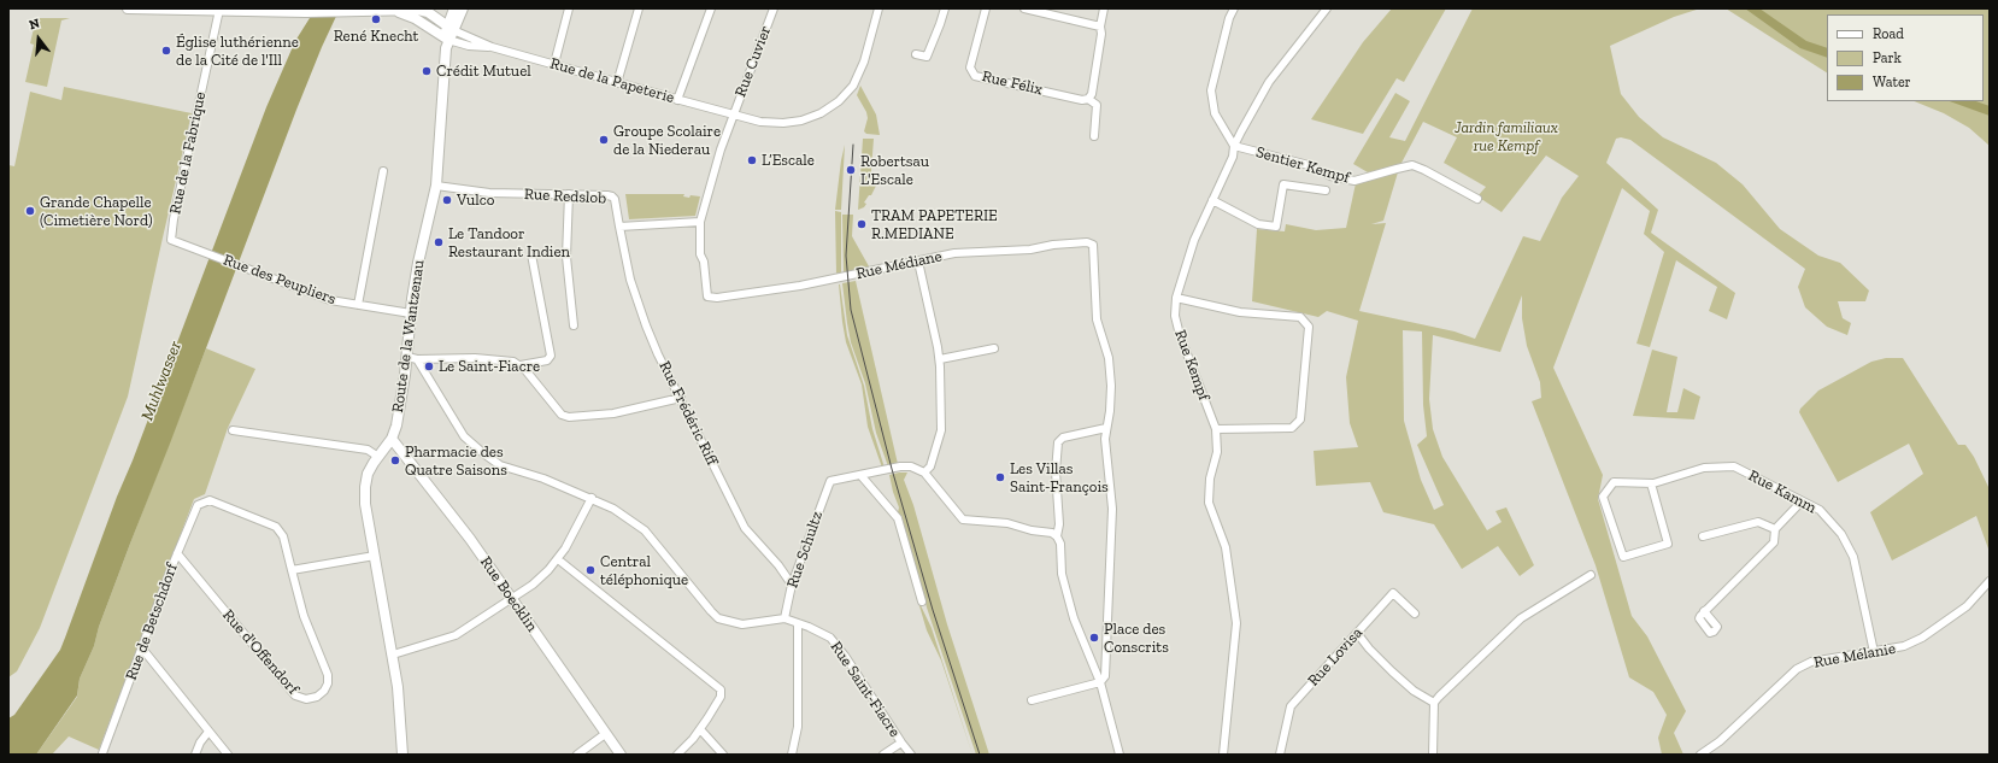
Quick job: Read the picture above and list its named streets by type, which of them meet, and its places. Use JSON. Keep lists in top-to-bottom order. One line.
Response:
{"streets":{"main road":["Route de la Wantzenau","Rue Boecklin"],"street":["Rue Cuvier","Rue de la Papeterie","Rue Félix","Rue de la Fabrique","Sentier Kempf","Rue Redslob","Rue Médiane","Rue des Peupliers","Rue Kempf","Rue Frédéric Riff","Rue Kamm","Rue Schultz","Rue de Betschdorf","Rue d'Offendorf","Rue Mélanie","Rue Lovisa","Rue Saint-Fiacre"]},"crossings":[["Rue Cuvier","Rue de la Papeterie"],["Rue Cuvier","Rue Redslob"],["Rue Cuvier","Rue Médiane"],["Rue de la Papeterie","Route de la Wantzenau"],["Rue de la Fabrique","Rue des Peupliers"],["Sentier Kempf","Rue Kempf"],["Rue Redslob","Route de la Wantzenau"],["Rue Redslob","Rue Frédéric Riff"],["Rue des Peupliers","Route de la Wantzenau"],["Route de la Wantzenau","Rue Boecklin"],["Route de la Wantzenau","Rue Saint-Fiacre"],["Rue Frédéric Riff","Rue Schultz"],["Rue Kamm","Rue Mélanie"],["Rue Schultz","Rue Saint-Fiacre"],["Rue de Betschdorf","Rue d'Offendorf"]],"water":["Muhlwasser"],"parks":["Jardin familiaux rue Kempf"],"places":["René Knecht","Église luthérienne de la Cité de l'Ill","Crédit Mutuel","Groupe Scolaire de la Niederau","L’Escale","Robertsau L'Escale","Vulco","Grande Chapelle (Cimetière Nord)","TRAM PAPETERIE R.MEDIANE","Le Tandoor Restaurant Indien","Le Saint-Fiacre","Pharmacie des Quatre Saisons","Les Villas Saint-François","Central téléphonique","Place des Conscrits"],"legend":["Road","Park","Water"],"north":"top"}
